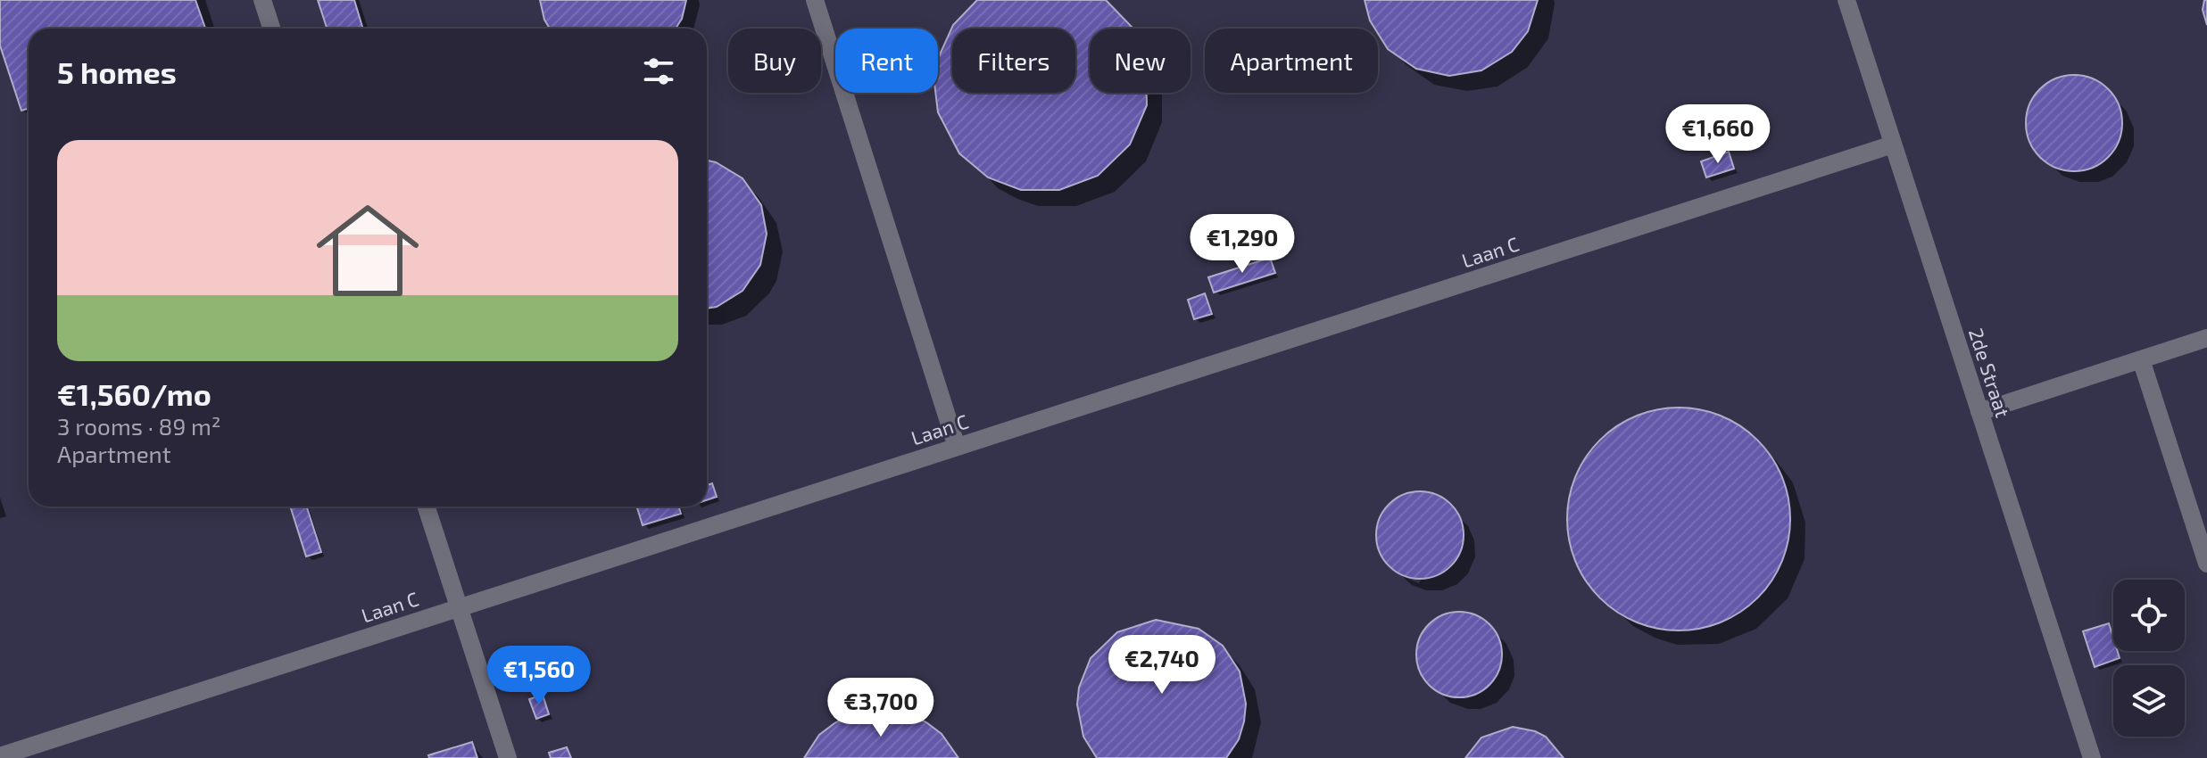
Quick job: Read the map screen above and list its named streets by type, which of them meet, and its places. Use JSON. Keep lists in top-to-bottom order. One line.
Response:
{"streets":{"lane":["Laan C","2de Straat"]},"crossings":[["Laan C","2de Straat"]],"page":{"chip":["Buy","Rent","Filters","New","Apartment"],"heading":"5 homes","price":["€1,660","€1,290","€2,740","€1,560","€3,700"],"list":[{"name":"€1,560/mo","note":"3 rooms · 89 m² · Apartment"}]}}
